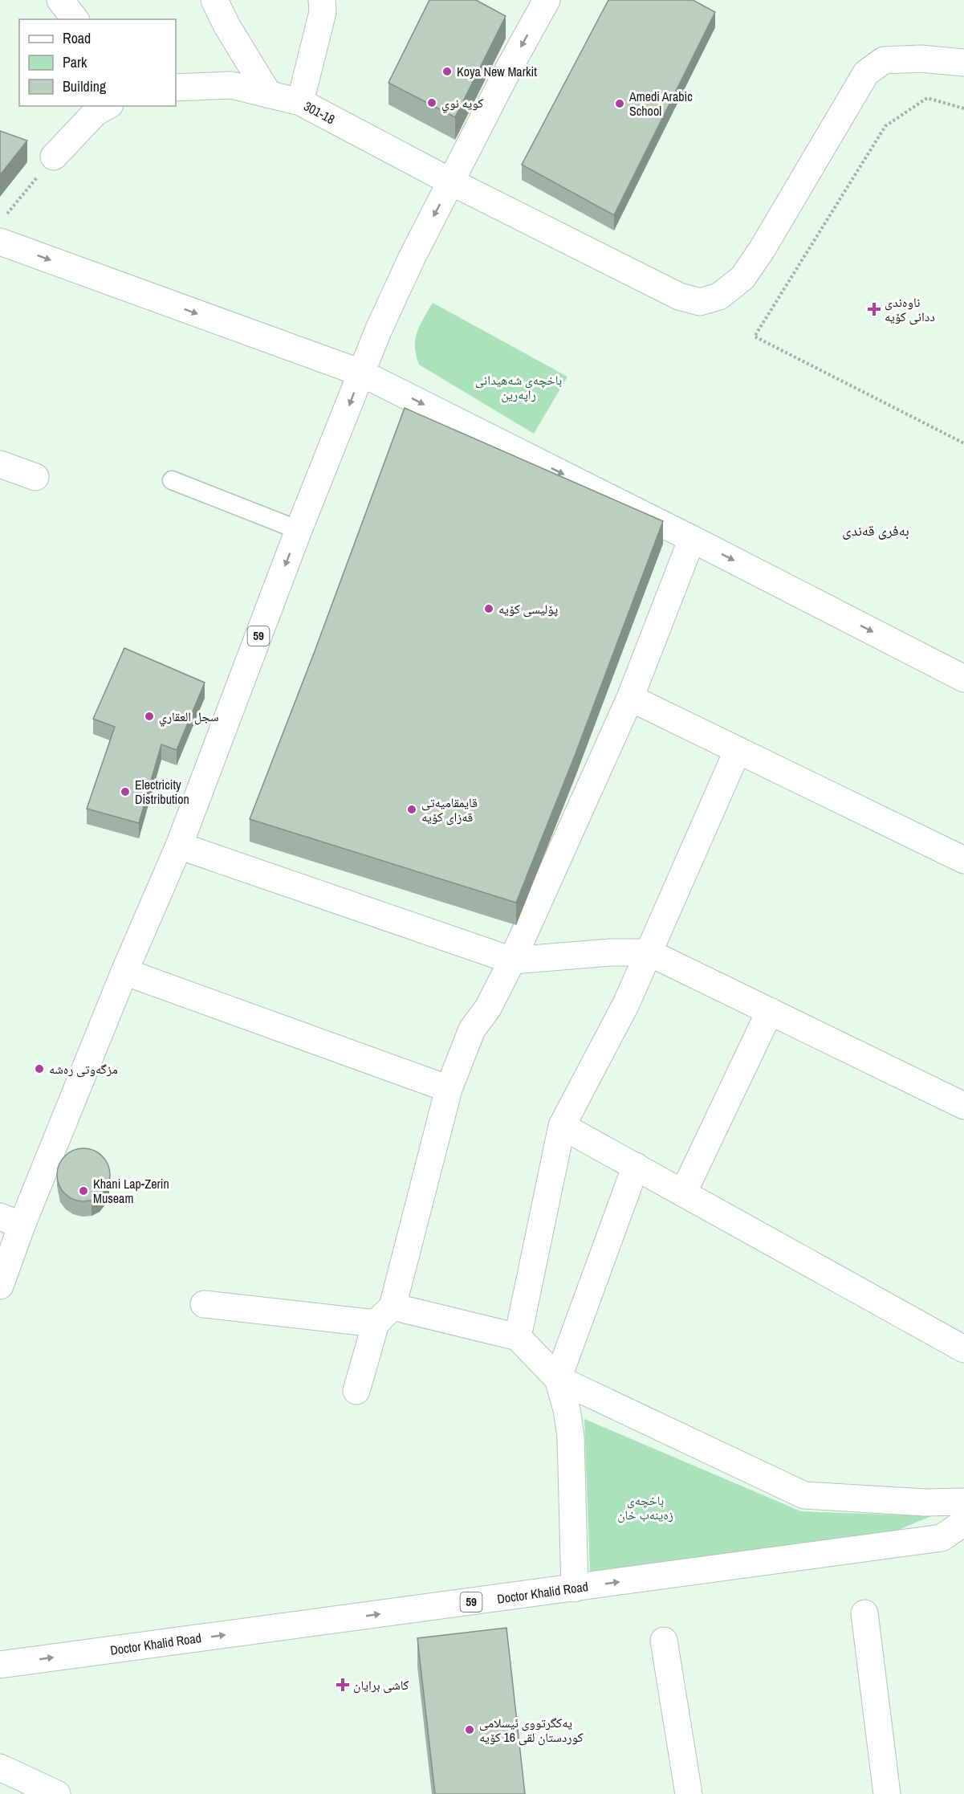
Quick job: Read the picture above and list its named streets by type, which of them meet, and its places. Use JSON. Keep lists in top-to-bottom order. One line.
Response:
{"streets":{"street":["301-18","59","Doctor Khalid Road"]},"crossings":[["301-18","59"]],"one_way":["Doctor Khalid Road"],"districts":["بەفری قەندی"],"parks":["باخچه‌ی شه‌هیدانی راپه‌رین","باخچه‌ی زه‌ینه‌ب خان"],"places":{"other":["Koya New Markit","كويه نوي","Amedi Arabic School","پۆلیسی كۆیه‌","سجل العقاري","Electricity Distribution","قایمقامیه‌تی قه‌زای كۆیه‌","مزگەوتی رەشە","Khani Lap-Zerin Museam","يه‌كگرتووی ئیسلامی كوردستان لقی 16 كۆیه‌"],"health":["ناوەندی ددانی کۆیە","كاشی برایان"]},"legend":["Road","Park","Building"]}
